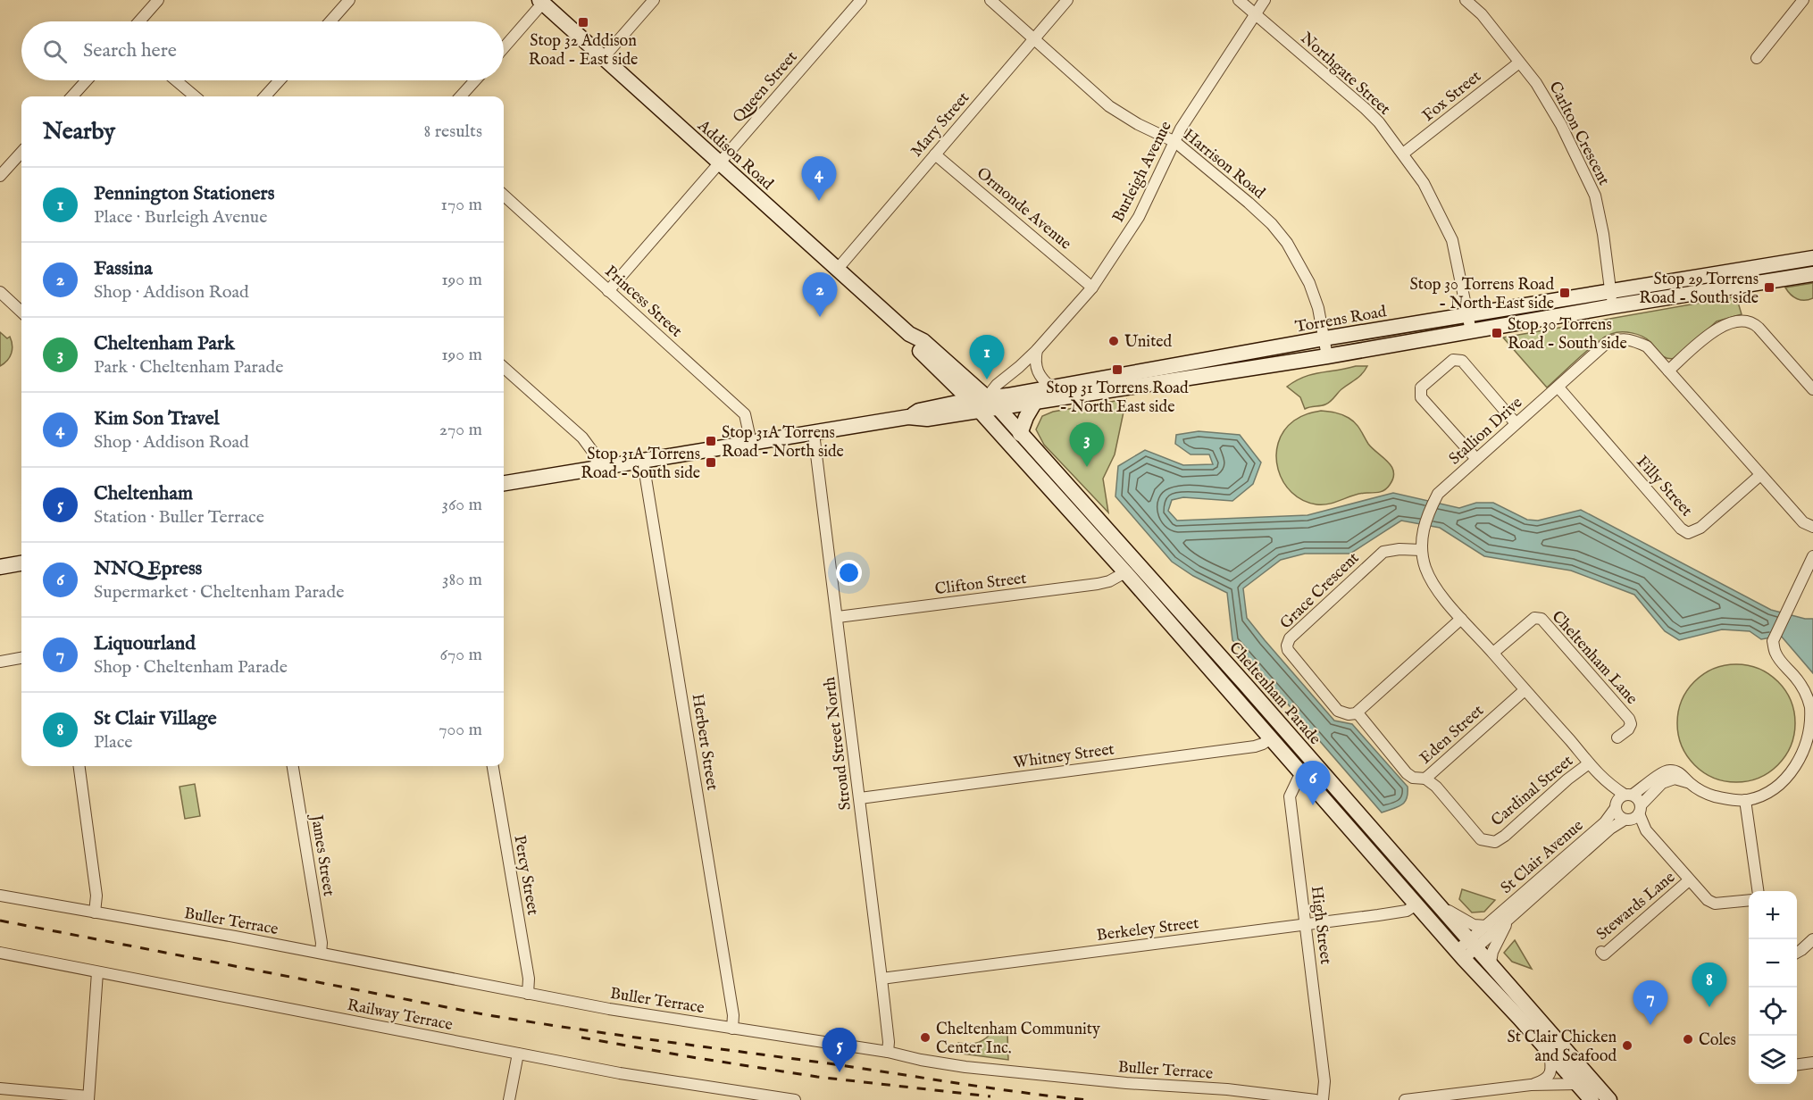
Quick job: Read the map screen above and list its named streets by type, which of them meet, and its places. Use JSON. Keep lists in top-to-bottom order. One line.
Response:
{"streets":{"main road":["Addison Road","Torrens Road","Cheltenham Parade"],"street":["Northgate Street","Queen Street","Fox Street","Mary Street","Carlton Crescent","Harrison Road","Burleigh Avenue","Ormonde Avenue","Princess Street","Stallion Drive","Filly Street","Clifton Street","Grace Crescent","Cheltenham Lane","Eden Street","Herbert Street","Stroud Street North","Whitney Street","Cardinal Street","James Street","St Clair Avenue","Percy Street","Stewards Lane","Buller Terrace","High Street","Berkeley Street","Railway Terrace"]},"crossings":[["Northgate Street","Fox Street"],["Northgate Street","Burleigh Avenue"],["Northgate Street","Torrens Road"],["Queen Street","Addison Road"],["Queen Street","Princess Street"],["Fox Street","Carlton Crescent"],["Mary Street","Addison Road"],["Mary Street","Harrison Road"],["Mary Street","Ormonde Avenue"],["Carlton Crescent","Torrens Road"],["Addison Road","Burleigh Avenue"],["Addison Road","Torrens Road"],["Addison Road","Cheltenham Parade"],["Harrison Road","Burleigh Avenue"],["Harrison Road","Torrens Road"],["Burleigh Avenue","Ormonde Avenue"],["Burleigh Avenue","Torrens Road"],["Burleigh Avenue","Cheltenham Parade"],["Princess Street","Torrens Road"],["Torrens Road","Cheltenham Parade"],["Torrens Road","Herbert Street"],["Torrens Road","Stroud Street North"],["Stallion Drive","Filly Street"],["Stallion Drive","Grace Crescent"],["Stallion Drive","Cheltenham Lane"],["Stallion Drive","Eden Street"],["Stallion Drive","Cardinal Street"],["Stallion Drive","St Clair Avenue"],["Clifton Street","Cheltenham Parade"],["Clifton Street","Stroud Street North"],["Grace Crescent","Eden Street"],["Cheltenham Parade","Whitney Street"],["Cheltenham Parade","St Clair Avenue"],["Cheltenham Parade","High Street"],["Cheltenham Parade","Berkeley Street"],["Eden Street","Cardinal Street"],["Herbert Street","Buller Terrace"],["Stroud Street North","Whitney Street"],["Stroud Street North","Buller Terrace"],["Stroud Street North","Berkeley Street"],["James Street","Buller Terrace"],["Percy Street","Buller Terrace"],["High Street","Berkeley Street"]],"places":{"transit":["Stop 32 Addison Road - East side","Stop 29 Torrens Road - South side","Stop 30 Torrens Road - North East side","Stop 30 Torrens Road - South side","Stop 31 Torrens Road - North East side","Stop 31A Torrens Road - North side","Stop 31A Torrens Road - South side"],"other":["United","Cheltenham Community Center Inc.","Coles","St Clair Chicken and Seafood"]},"page":{"search":"Search here","heading":["Nearby","8 results"],"pins":["4","2","1","3","6","8","7","5"],"list":[{"mark":"1","name":"Pennington Stationers","note":"Place · Burleigh Avenue","value":"170 m"},{"mark":"2","name":"Fassina","note":"Shop · Addison Road","value":"190 m"},{"mark":"3","name":"Cheltenham Park","note":"Park · Cheltenham Parade","value":"190 m"},{"mark":"4","name":"Kim Son Travel","note":"Shop · Addison Road","value":"270 m"},{"mark":"5","name":"Cheltenham","note":"Station · Buller Terrace","value":"360 m"},{"mark":"6","name":"NNQ Epress","note":"Supermarket · Cheltenham Parade","value":"380 m"},{"mark":"7","name":"Liquourland","note":"Shop · Cheltenham Parade","value":"670 m"},{"mark":"8","name":"St Clair Village","note":"Place","value":"700 m"}],"map_buttons":["+","−"]}}
